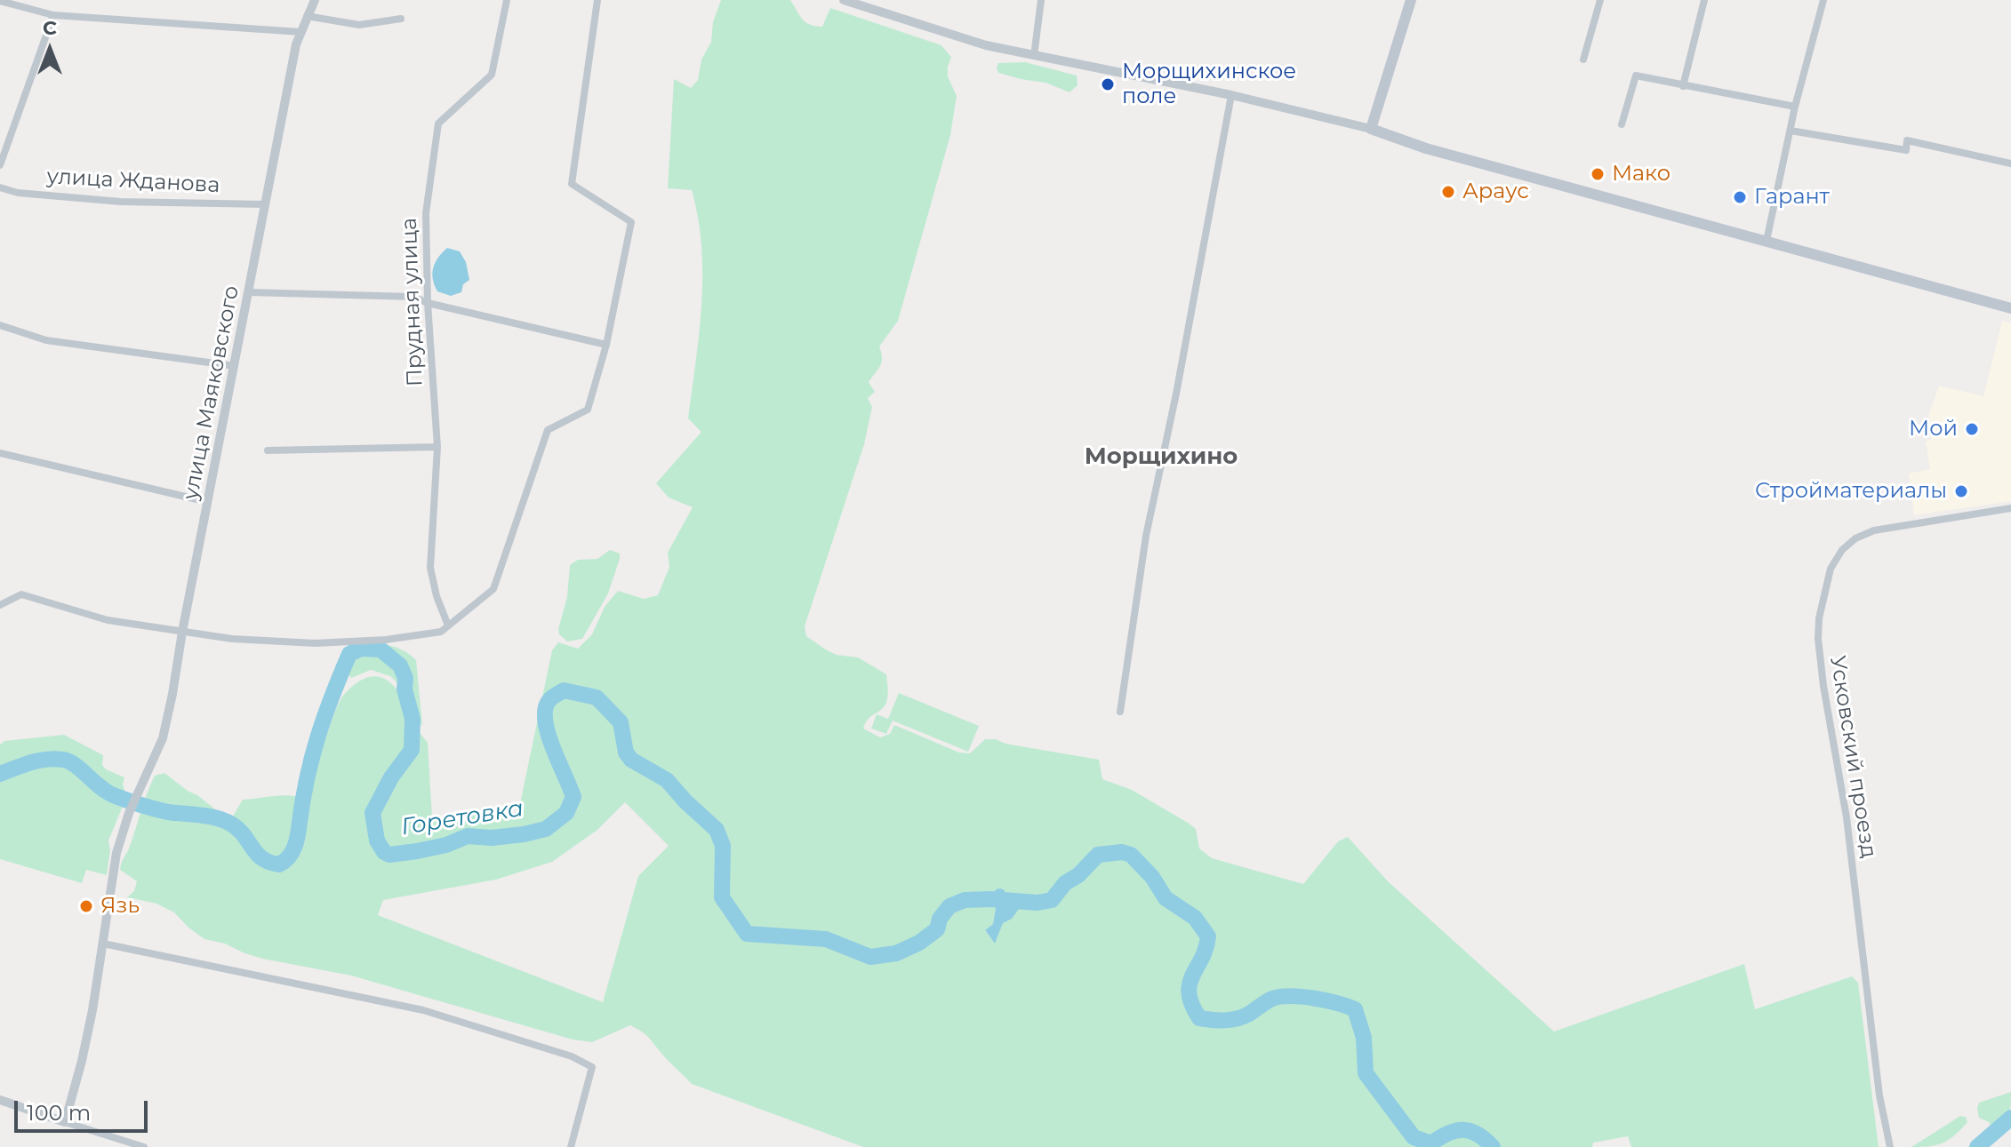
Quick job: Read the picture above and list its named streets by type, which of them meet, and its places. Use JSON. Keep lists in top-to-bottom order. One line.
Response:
{"streets":{"street":["улица Жданова","Прудная улица","улица Маяковского","Усковский проезд"]},"crossings":[["улица Жданова","улица Маяковского"]],"districts":["Морщихино"],"water":["Горетовка"],"places":["Морщихинское поле","Мако","Араус","Гарант","Мой","Стройматериалы","Язь"],"scale_bar":"100 m","north":"top"}
